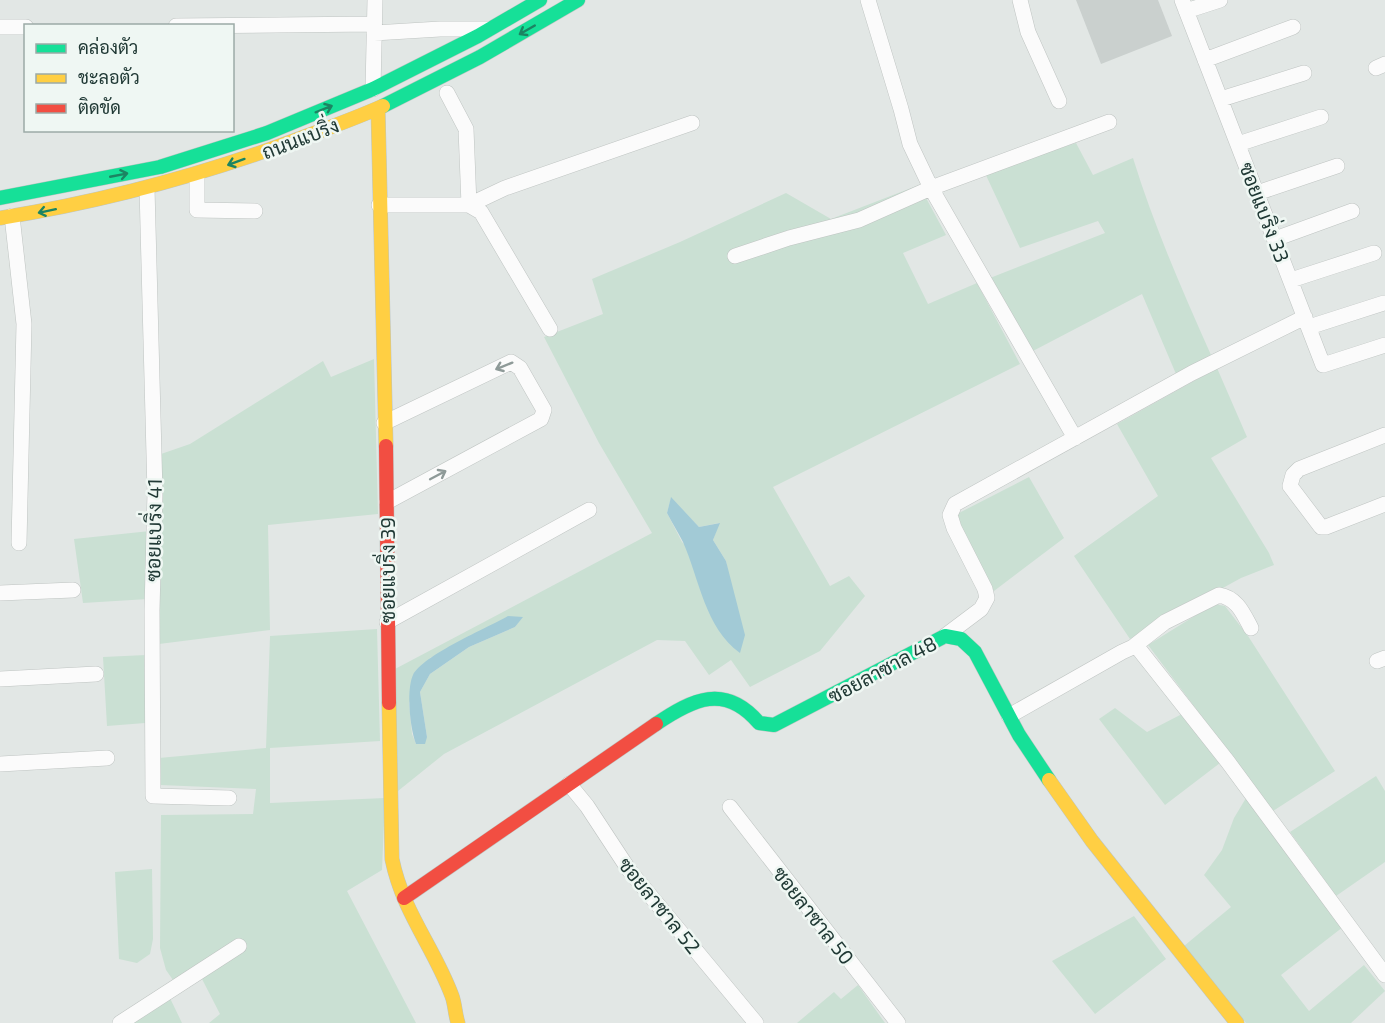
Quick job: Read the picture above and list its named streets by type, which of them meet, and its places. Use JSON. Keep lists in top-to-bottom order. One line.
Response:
{"streets":{"street":["ถนนแบริ่ง","ซอยแบริ่ง 33","ซอยแบริ่ง 41","ซอยแบริ่ง 39","ซอยลาซาล 48","ซอยลาซาล 52","ซอยลาซาล 50"]},"crossings":[["ถนนแบริ่ง","ซอยแบริ่ง 41"],["ถนนแบริ่ง","ซอยแบริ่ง 39"],["ซอยแบริ่ง 39","ซอยลาซาล 48"],["ซอยลาซาล 48","ซอยลาซาล 52"]],"legend":["คล่องตัว","ชะลอตัว","ติดขัด"]}
